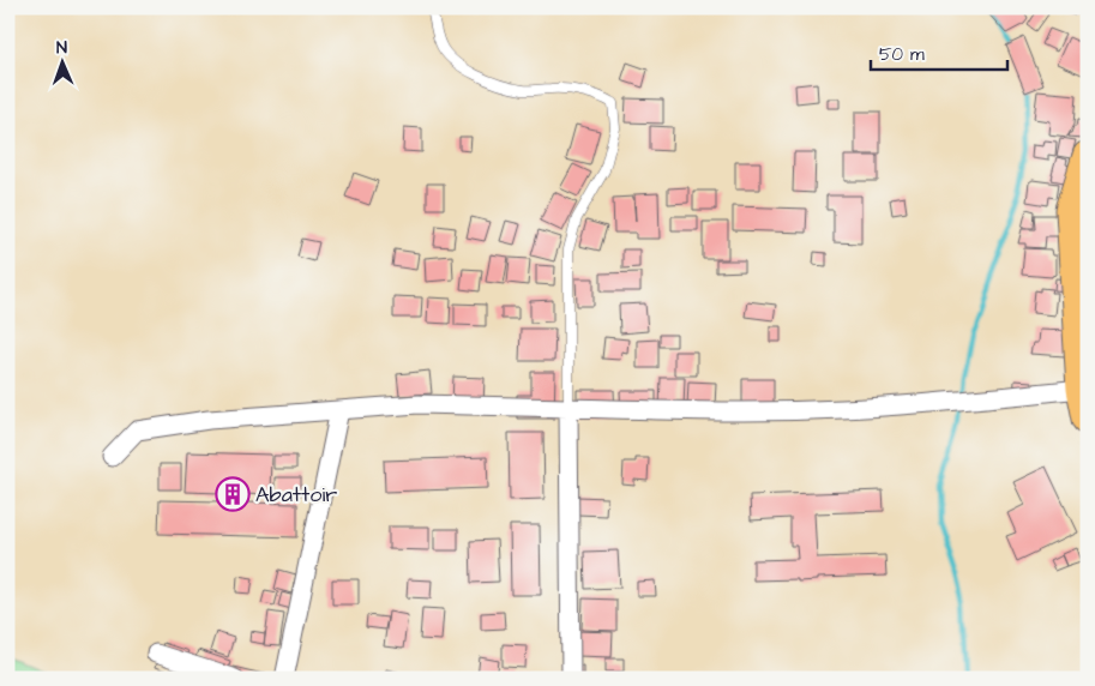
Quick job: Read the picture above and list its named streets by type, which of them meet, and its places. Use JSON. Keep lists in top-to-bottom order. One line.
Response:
{"places":{"building":["Abattoir"]},"scale_bar":"50 m","north":"top"}
